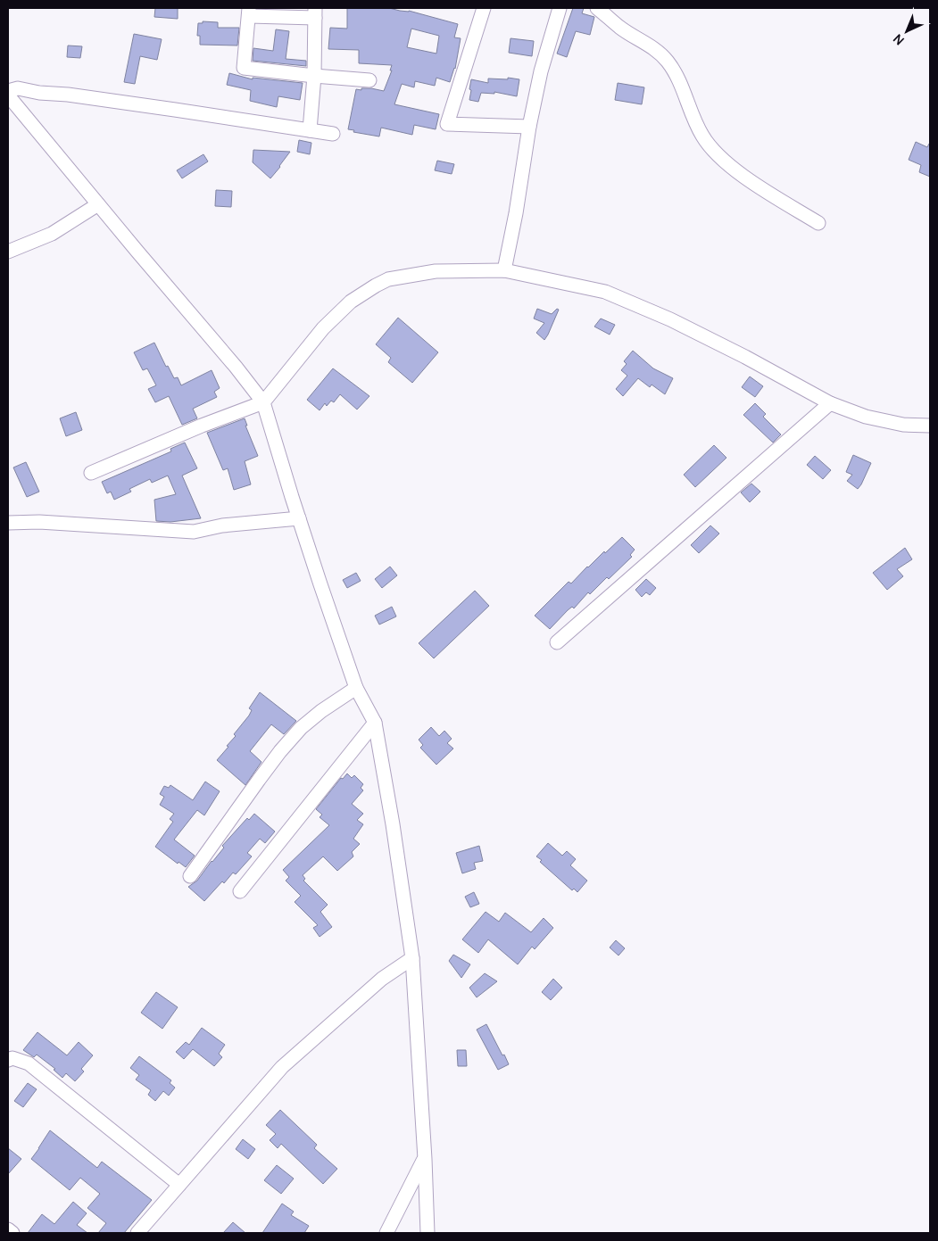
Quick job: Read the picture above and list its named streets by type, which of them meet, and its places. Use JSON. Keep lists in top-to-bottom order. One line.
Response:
{"north":"bottom left"}
